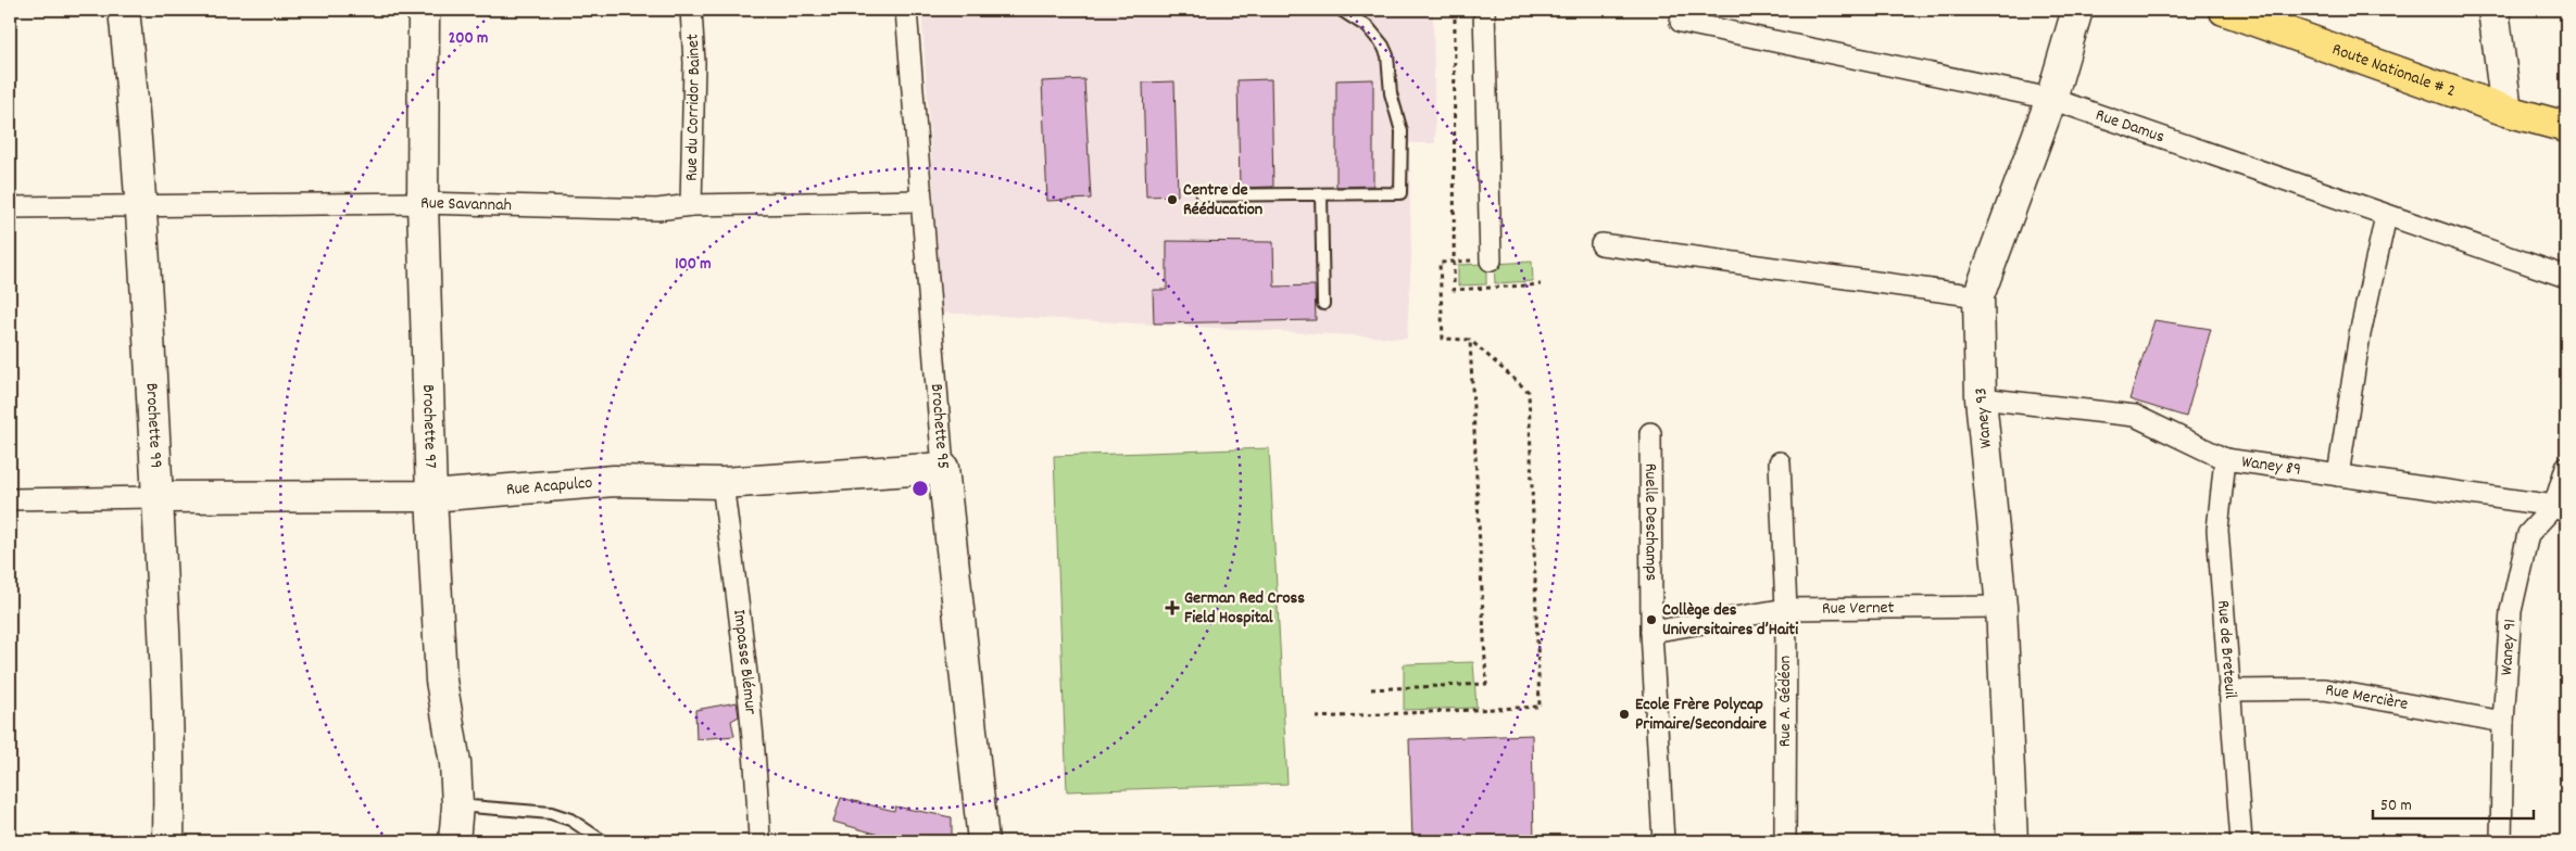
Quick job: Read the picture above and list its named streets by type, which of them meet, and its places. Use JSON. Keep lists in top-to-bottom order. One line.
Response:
{"streets":{"main road":["Route Nationale # 2"],"street":["Rue du Corridor Bainet","Rue Damus","Rue Savannah","Waney 93","Brochette 99","Brochette 95","Brochette 97","Waney 89","Rue Acapulco","Ruelle Deschamps","Rue Vernet","Waney 91","Rue de Breteuil","Impasse Blémur","Rue Mercière","Rue A. Gédéon"]},"crossings":[["Rue du Corridor Bainet","Rue Savannah"],["Rue Damus","Waney 93"],["Rue Savannah","Brochette 99"],["Rue Savannah","Brochette 95"],["Rue Savannah","Brochette 97"],["Waney 93","Waney 89"],["Waney 93","Rue Vernet"],["Brochette 99","Rue Acapulco"],["Brochette 95","Rue Acapulco"],["Brochette 97","Rue Acapulco"],["Waney 89","Waney 91"],["Waney 89","Rue de Breteuil"],["Rue Acapulco","Impasse Blémur"],["Ruelle Deschamps","Rue Vernet"],["Rue Vernet","Rue A. Gédéon"],["Waney 91","Rue Mercière"],["Rue de Breteuil","Rue Mercière"]],"places":{"other":["Centre de Rééducation","Collège des Universitaires d’Haiti","Ecole Frère Polycap Primaire/Secondaire"],"health":["German Red Cross Field Hospital"]},"scale_bar":"50 m","rings":["200 m","100 m"]}
